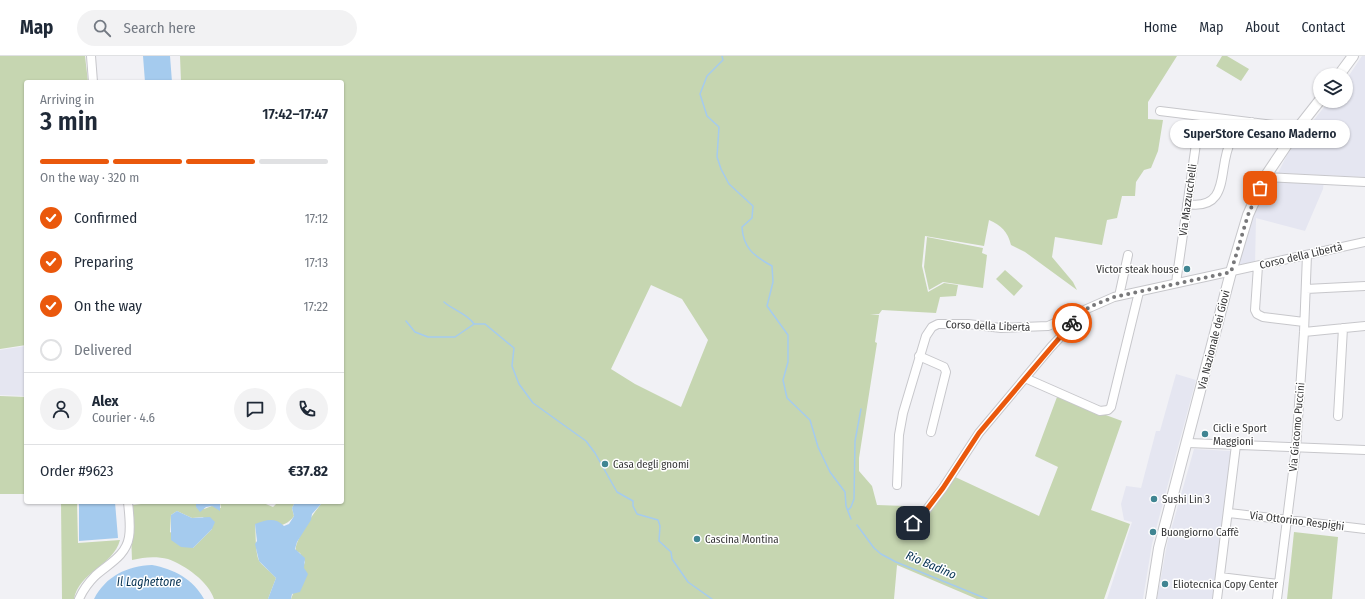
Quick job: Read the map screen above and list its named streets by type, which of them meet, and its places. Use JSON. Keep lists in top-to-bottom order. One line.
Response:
{"streets":{"main road":["Via Nazionale dei Giovi"],"street":["Via Mazzucchelli","Corso della Libertà","Via Giacomo Puccini","Via Ottorino Respighi"]},"crossings":[["Via Mazzucchelli","Corso della Libertà"],["Corso della Libertà","Via Nazionale dei Giovi"],["Corso della Libertà","Via Giacomo Puccini"],["Via Giacomo Puccini","Via Ottorino Respighi"]],"water":["Rio Badino","Il Laghettone"],"places":["SuperStore Cesano Maderno","Victor steak house","Cicli e Sport Maggioni","Casa degli gnomi","Sushi Lin 3","Buongiorno Caffè","Cascina Montina","Eliotecnica Copy Center"],"page":{"header":"Map","search":"Search here","nav":["Home","Map","About","Contact"],"heading":["3 min","Arriving in","17:42–17:47"],"panel":["Alex","Courier · 4.6","Order #9623","€37.82"],"bubble":"SuperStore Cesano Maderno","bar":"On the way · 320 m","list":[["Confirmed","17:12"],["Preparing","17:13"],["On the way","17:22"],"Delivered"]}}
